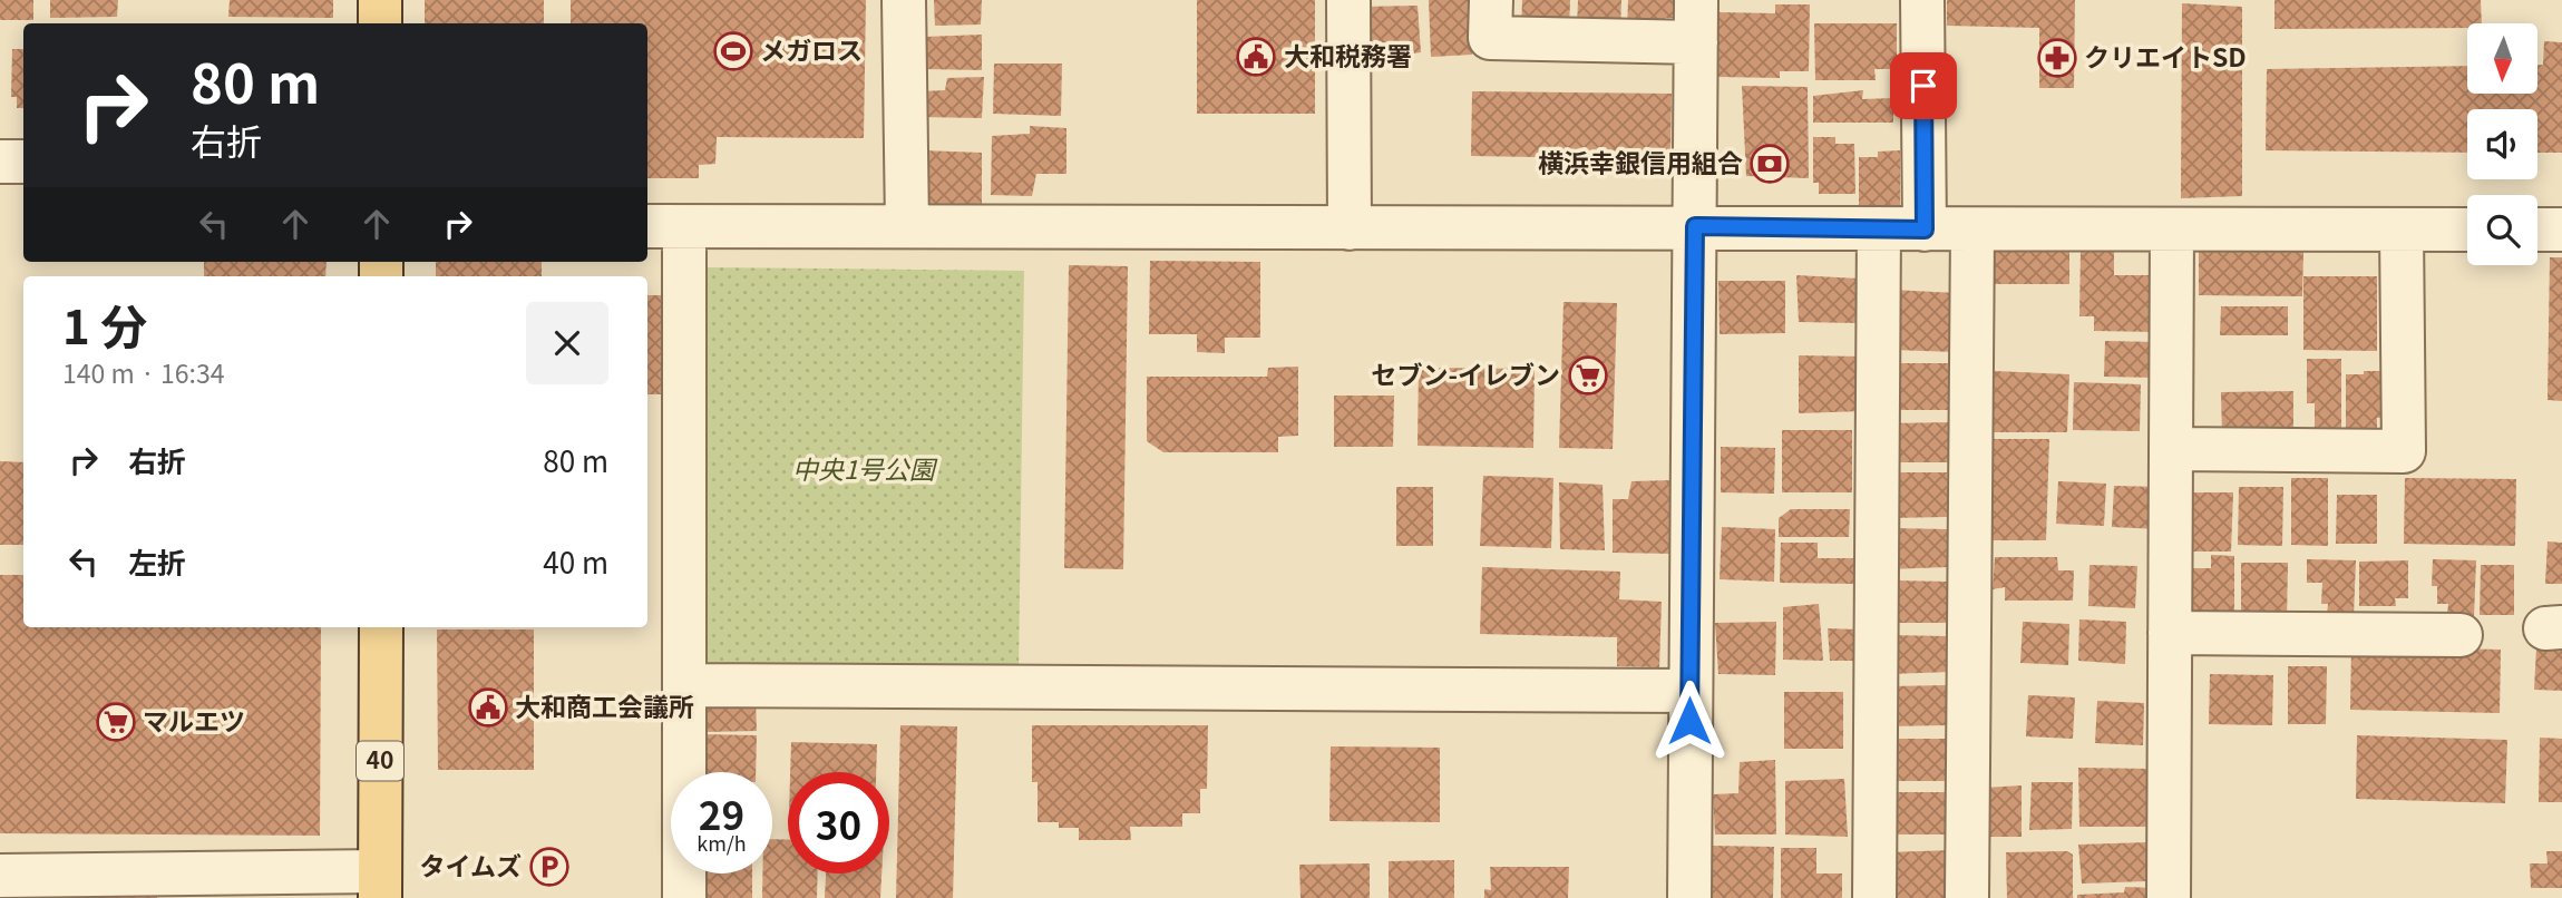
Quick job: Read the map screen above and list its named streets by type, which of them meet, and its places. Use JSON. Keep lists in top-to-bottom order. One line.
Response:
{"streets":{"main road":["40"]},"parks":["中央1号公園"],"places":{"sports":["メガロス"],"public building":["大和税務署","大和商工会議所"],"pharmacy":["クリエイトSD"],"bank":["横浜幸銀信用組合"],"supermarket":["セブン-イレブン","マルエツ"],"parking":["タイムズ"]},"north":"bottom","page":{"turn":["80 m","右折"],"heading":["1 分","140 m · 16:34"],"list":[{"name":"右折","value":"80 m"},{"name":"左折","value":"40 m"}],"speed":"29 km/h","limit":"30"}}
